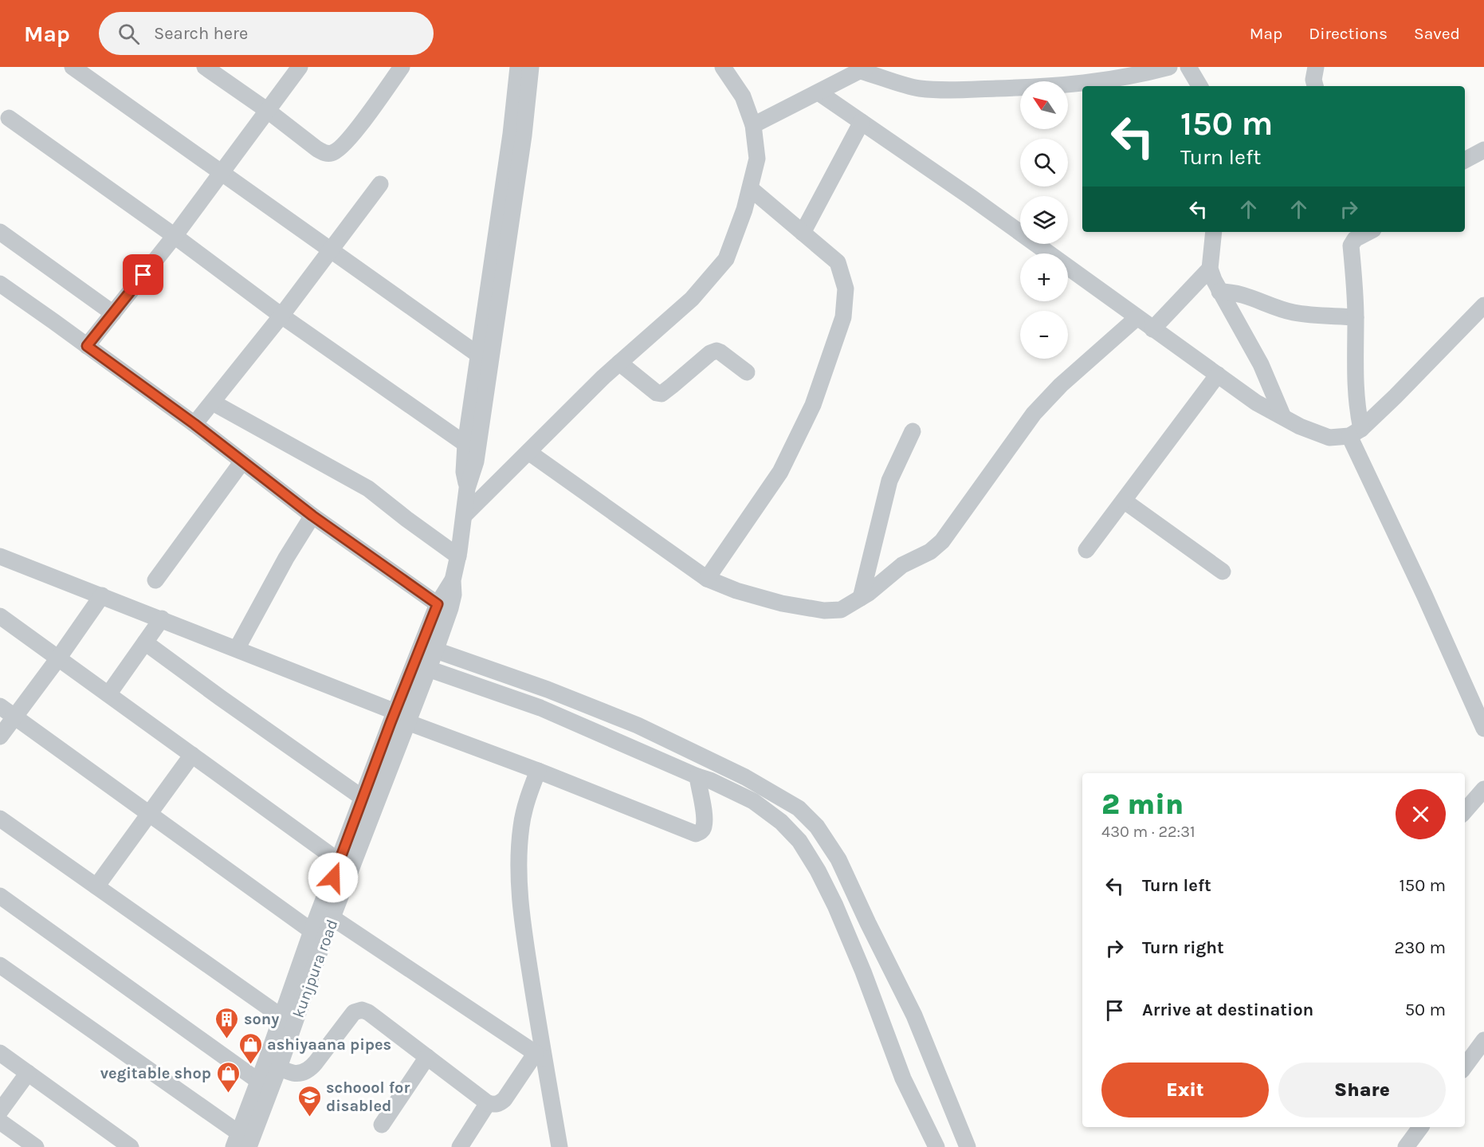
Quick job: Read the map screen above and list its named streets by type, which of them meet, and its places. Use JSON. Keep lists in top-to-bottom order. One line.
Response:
{"streets":{"street":["kunjpura road"]},"places":{"building":["sony"],"shop":["ashiyaana pipes","vegitable shop"],"school or university":["schoool for disabled"]},"north":"top left","page":{"header":"Map","search":"Search here","nav":["Map","Directions","Saved"],"map_buttons":["+","−"],"turn":["150 m","Turn left"],"heading":["2 min","430 m · 22:31"],"list":[{"name":"Turn left","value":"150 m"},{"name":"Turn right","value":"230 m"},{"name":"Arrive at destination","value":"50 m"}],"buttons":["Exit","Share"]}}
